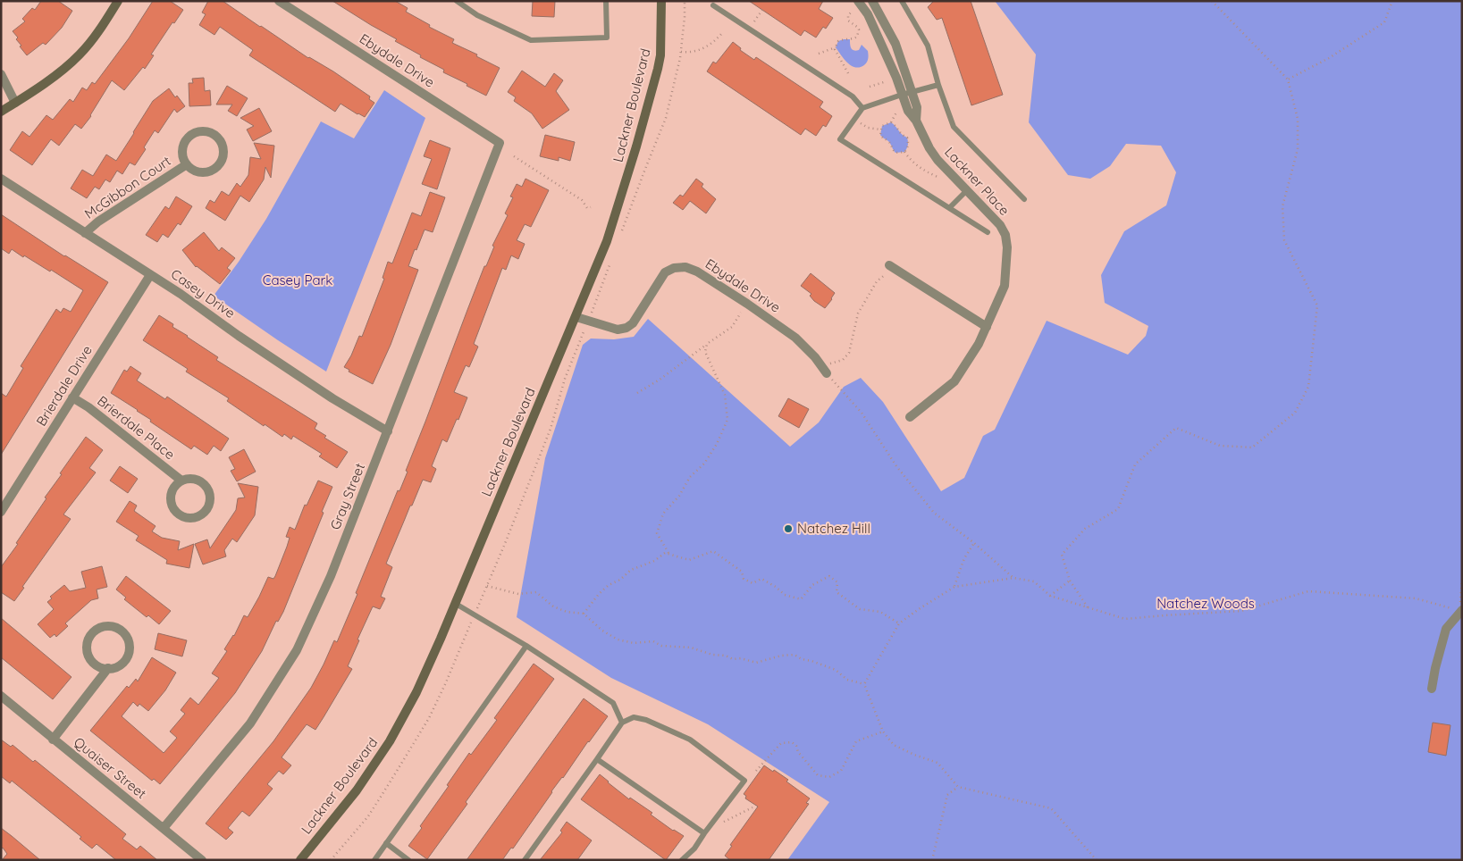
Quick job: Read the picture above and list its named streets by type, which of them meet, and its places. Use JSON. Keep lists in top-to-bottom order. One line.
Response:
{"streets":{"main road":["Lackner Boulevard"],"street":["Ebydale Drive","Lackner Place","McGibbon Court","Casey Drive","Brierdale Drive","Brierdale Place","Gray Street","Quaiser Street"]},"crossings":[["Ebydale Drive","Lackner Boulevard"],["Ebydale Drive","Gray Street"],["McGibbon Court","Casey Drive"],["Casey Drive","Brierdale Drive"],["Casey Drive","Gray Street"],["Brierdale Drive","Brierdale Place"],["Gray Street","Quaiser Street"]],"parks":["Casey Park","Natchez Woods"],"places":["Natchez Hill"]}
